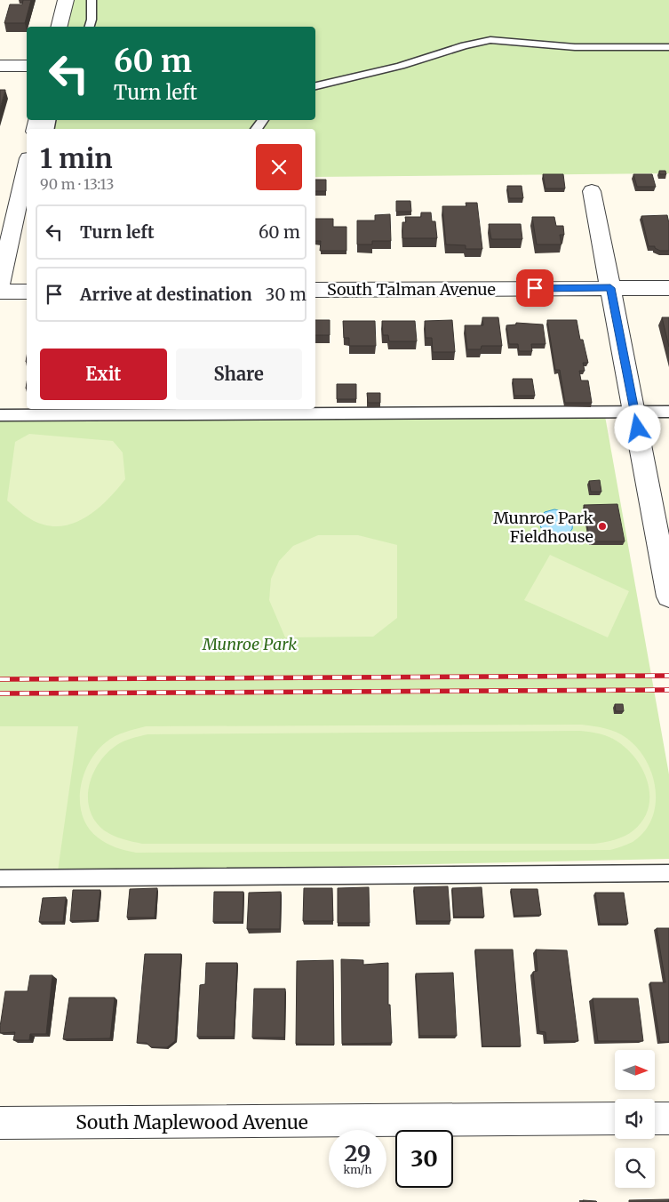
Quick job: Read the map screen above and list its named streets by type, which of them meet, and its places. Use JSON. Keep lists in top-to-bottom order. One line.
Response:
{"streets":{"street":["South Talman Avenue","South Maplewood Avenue"]},"parks":["Munroe Park"],"places":["Munroe Park Fieldhouse"],"north":"right","page":{"turn":["60 m","Turn left"],"heading":["1 min","90 m · 13:13"],"list":[{"name":"Turn left","value":"60 m"},{"name":"Arrive at destination","value":"30 m"}],"buttons":["Exit","Share"],"speed":"29 km/h","limit":"30"}}
